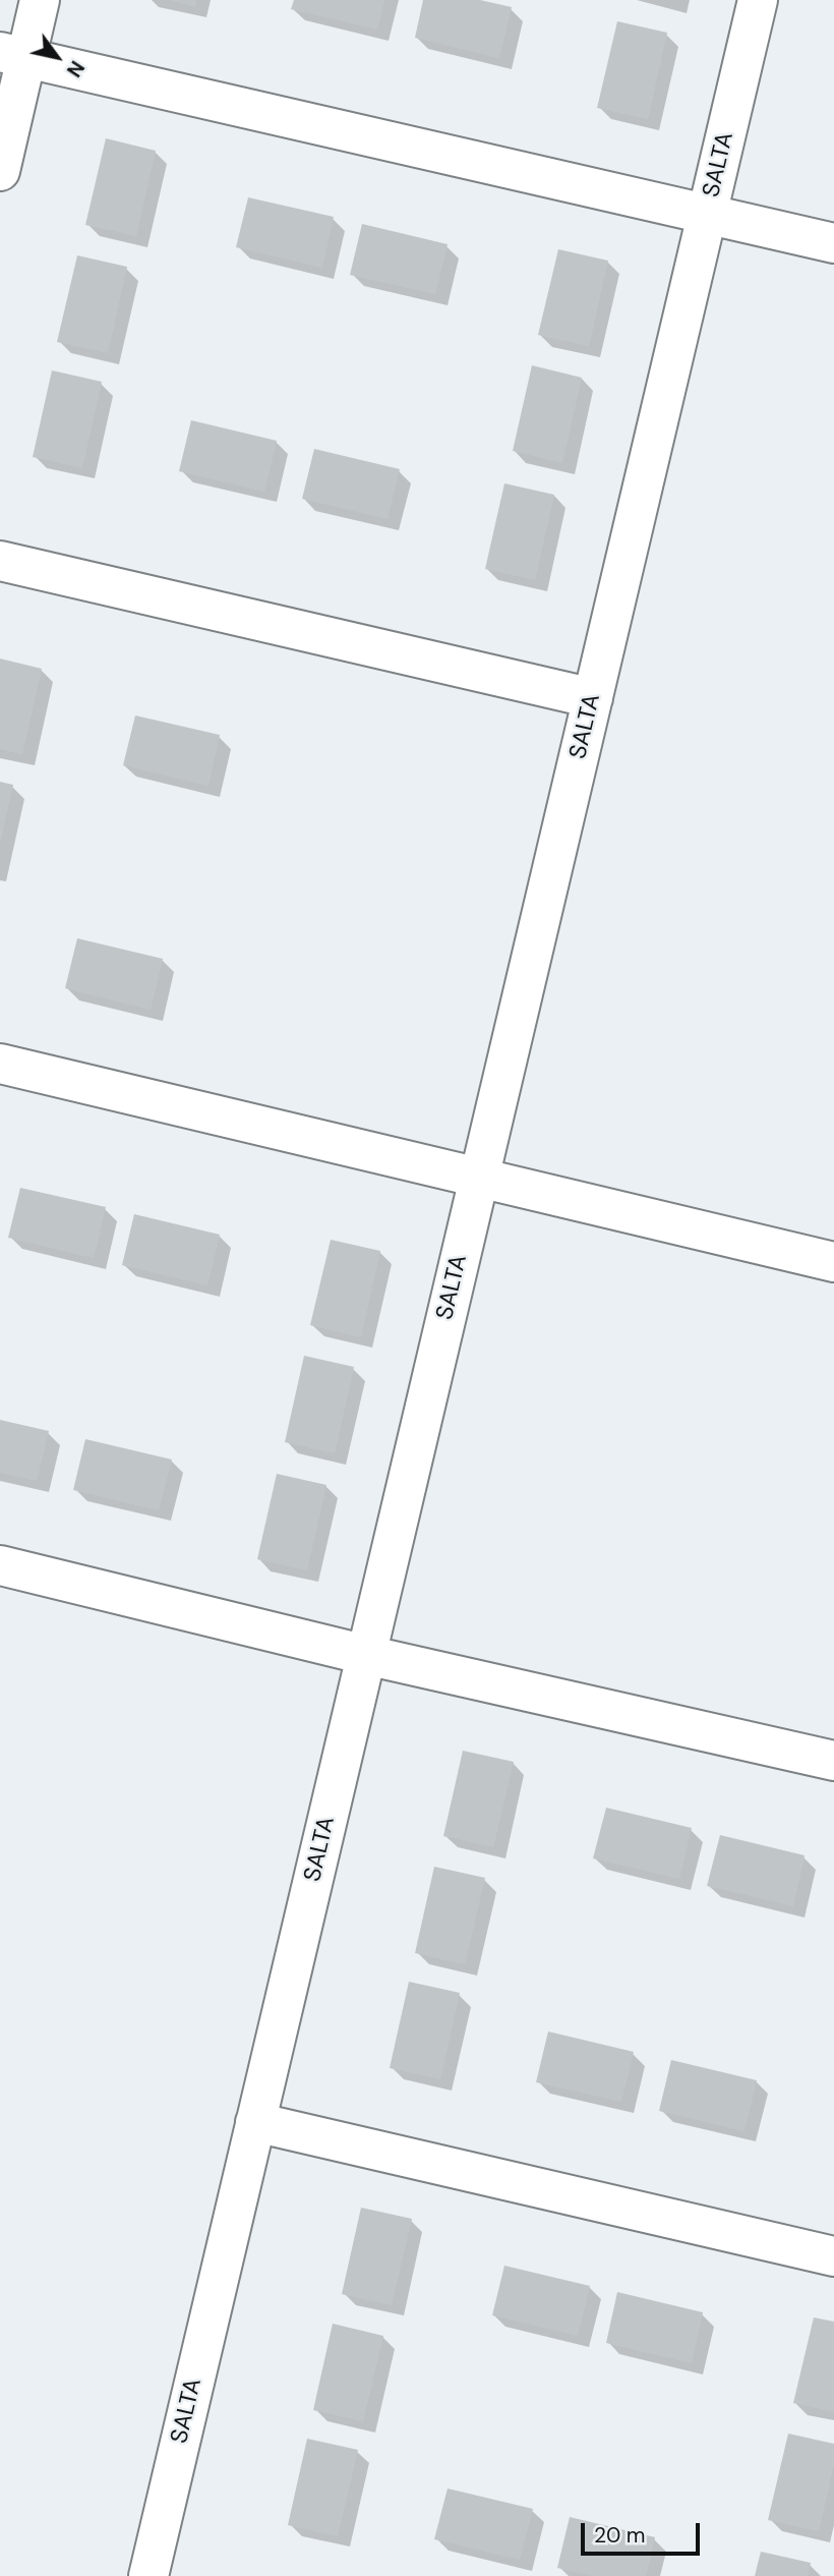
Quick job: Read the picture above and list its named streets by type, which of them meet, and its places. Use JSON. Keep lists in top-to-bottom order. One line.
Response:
{"streets":{"street":["SALTA"]},"scale_bar":"20 m","north":"bottom right"}
